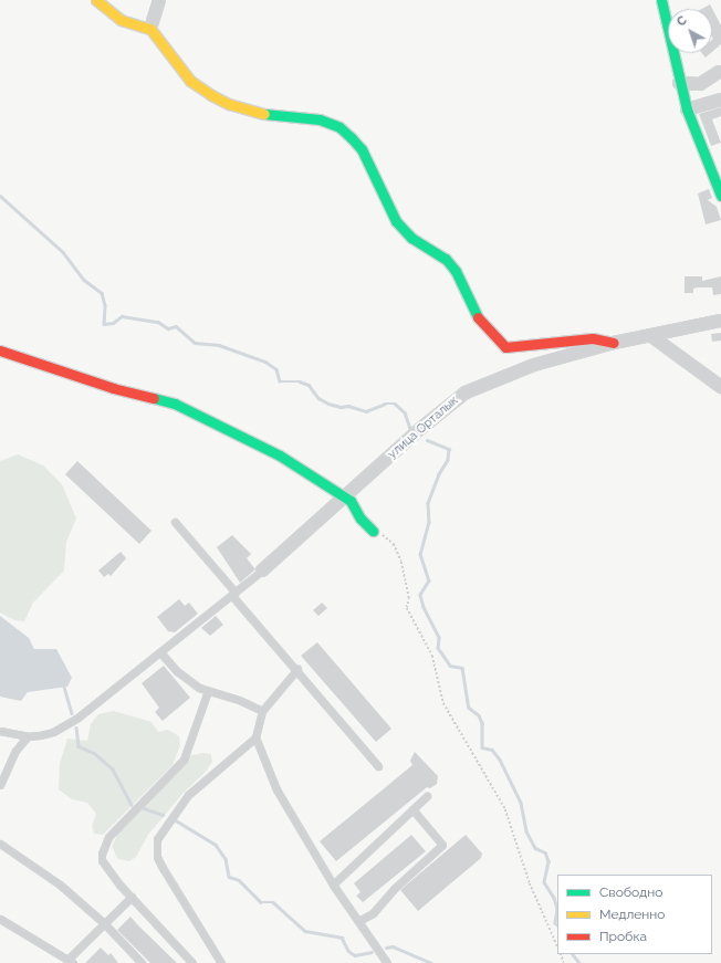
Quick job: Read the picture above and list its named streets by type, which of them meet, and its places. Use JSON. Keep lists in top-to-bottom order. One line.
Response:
{"streets":{"street":["улица Орталык"]},"legend":["Свободно","Медленно","Пробка"],"north":"top left"}
